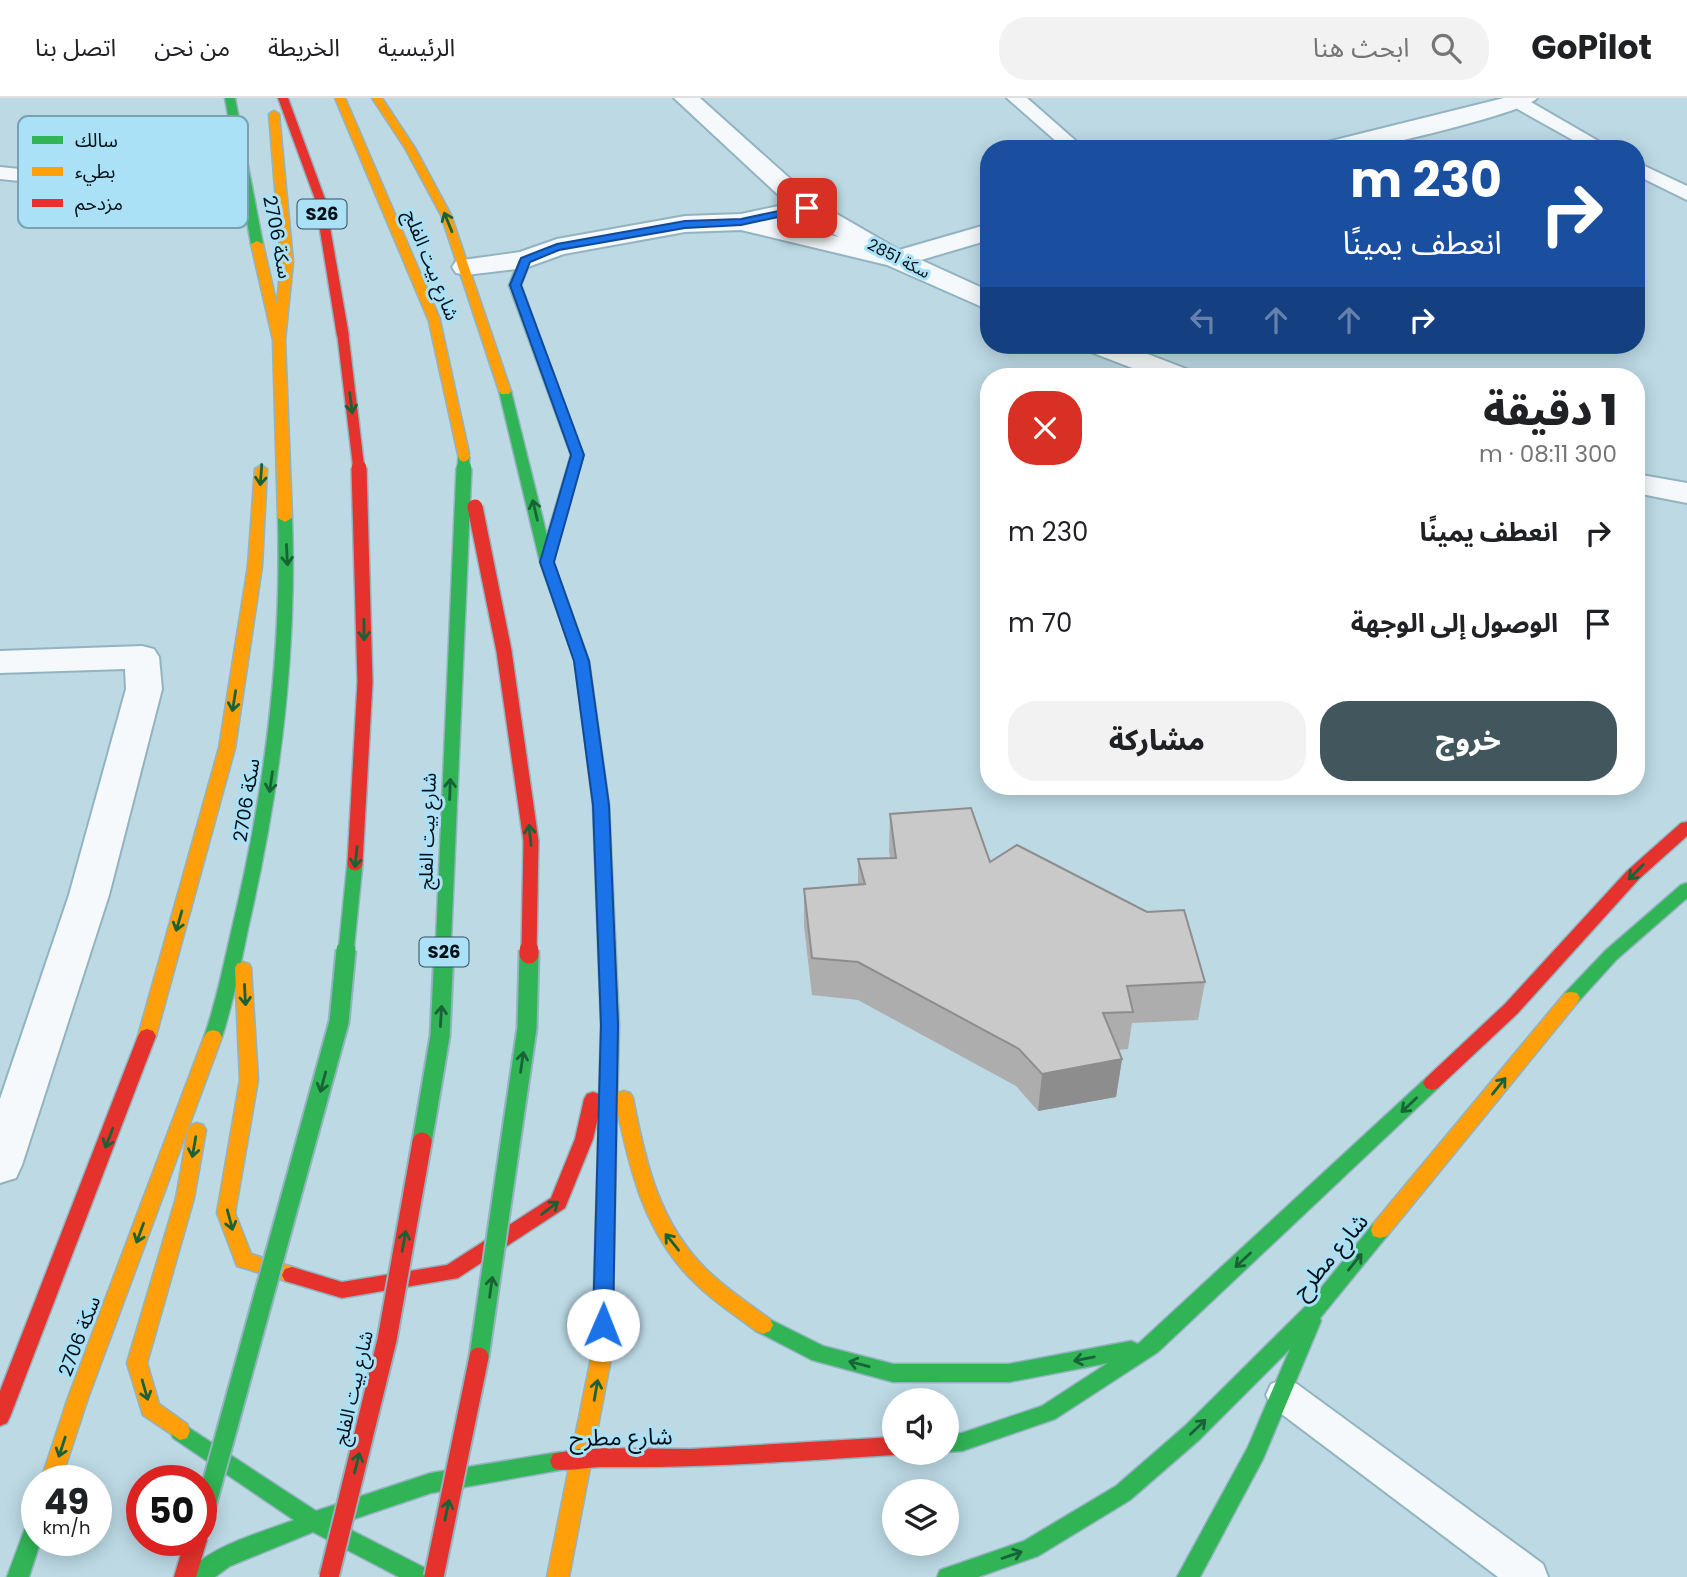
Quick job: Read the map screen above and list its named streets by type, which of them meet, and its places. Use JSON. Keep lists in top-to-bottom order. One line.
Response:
{"streets":{"main road":["S26","سكة 2706","شارع بيت الفلج","شارع مطرح"],"street":["سكة 2851"]},"legend":["سالك","بطيء","مزدحم"],"page":{"header":"GoPilot","search":"ابحث هنا","nav":["الرئيسية","الخريطة","من نحن","اتصل بنا"],"turn":["230 m","انعطف يمينًا"],"heading":["1 دقيقة","300 m · 08:11"],"list":[{"name":"انعطف يمينًا","value":"230 m"},{"name":"الوصول إلى الوجهة","value":"70 m"}],"buttons":["خروج","مشاركة"],"speed":"49 km/h","limit":"50"}}
